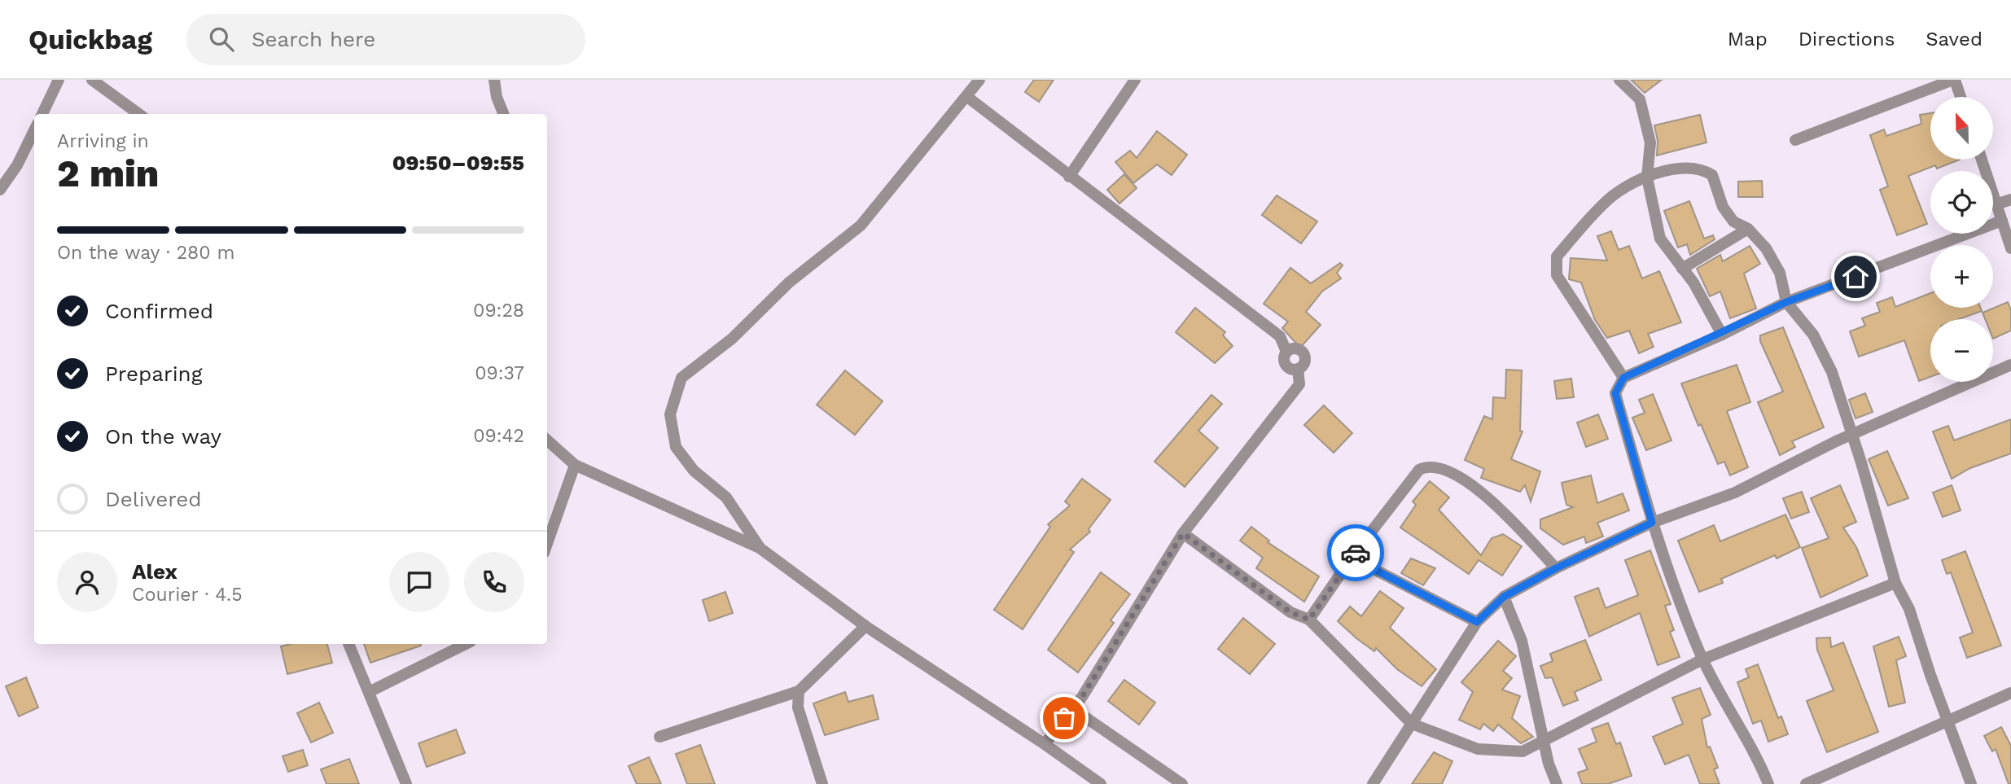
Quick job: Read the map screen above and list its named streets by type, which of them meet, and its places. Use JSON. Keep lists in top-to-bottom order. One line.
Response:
{"north":"top","page":{"header":"Quickbag","search":"Search here","nav":["Map","Directions","Saved"],"map_buttons":["+","−"],"heading":["2 min","Arriving in","09:50–09:55"],"panel":["Alex","Courier · 4.5"],"bar":"On the way · 280 m","list":[["Confirmed","09:28"],["Preparing","09:37"],["On the way","09:42"],"Delivered"]}}
